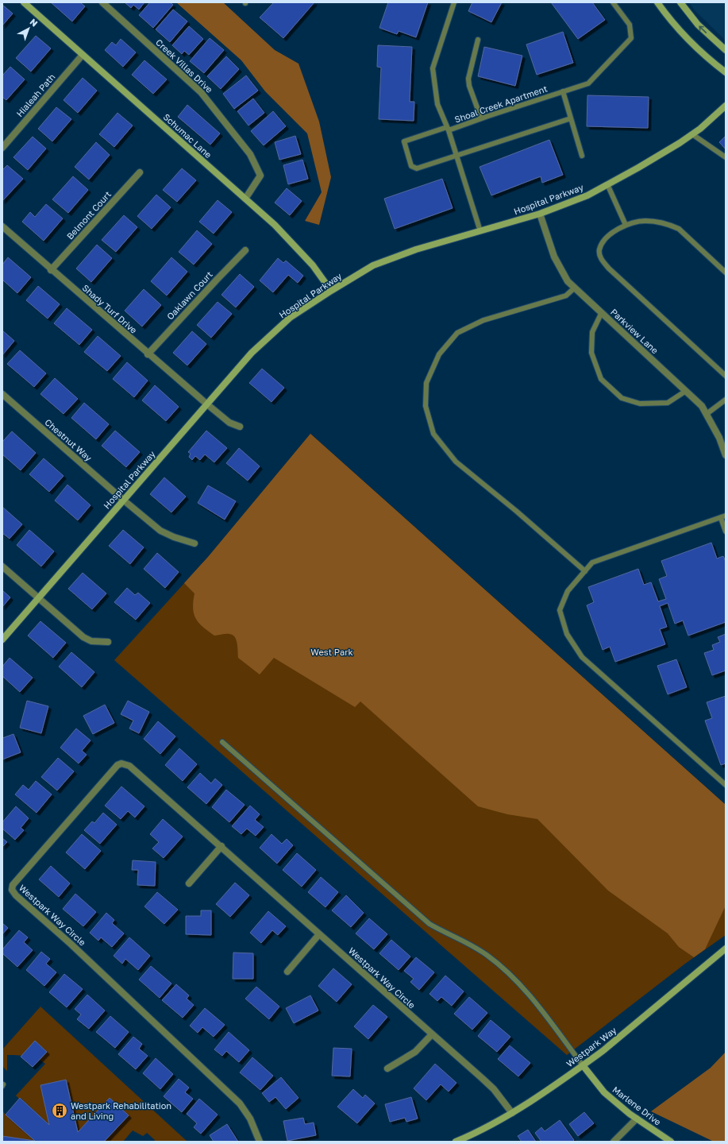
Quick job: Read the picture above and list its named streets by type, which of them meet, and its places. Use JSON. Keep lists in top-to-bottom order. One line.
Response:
{"streets":{"street":["Creek Villas Drive","Hialeah Path","Schumac Lane","Hospital Parkway","Belmont Court","Oaklawn Court","Shady Turf Drive","Parkview Lane","Chestnut Way","Westpark Way Circle","Westpark Way","Marlene Drive"],"lane":["Shoal Creek Apartment"]},"crossings":[["Creek Villas Drive","Schumac Lane"],["Hialeah Path","Schumac Lane"],["Schumac Lane","Hospital Parkway"],["Hospital Parkway","Shady Turf Drive"],["Hospital Parkway","Parkview Lane"],["Hospital Parkway","Chestnut Way"],["Belmont Court","Shady Turf Drive"],["Oaklawn Court","Shady Turf Drive"],["Westpark Way Circle","Westpark Way"],["Westpark Way","Marlene Drive"]],"parks":["West Park"],"places":{"building":["Westpark Rehabilitation and Living"]},"north":"top right"}
